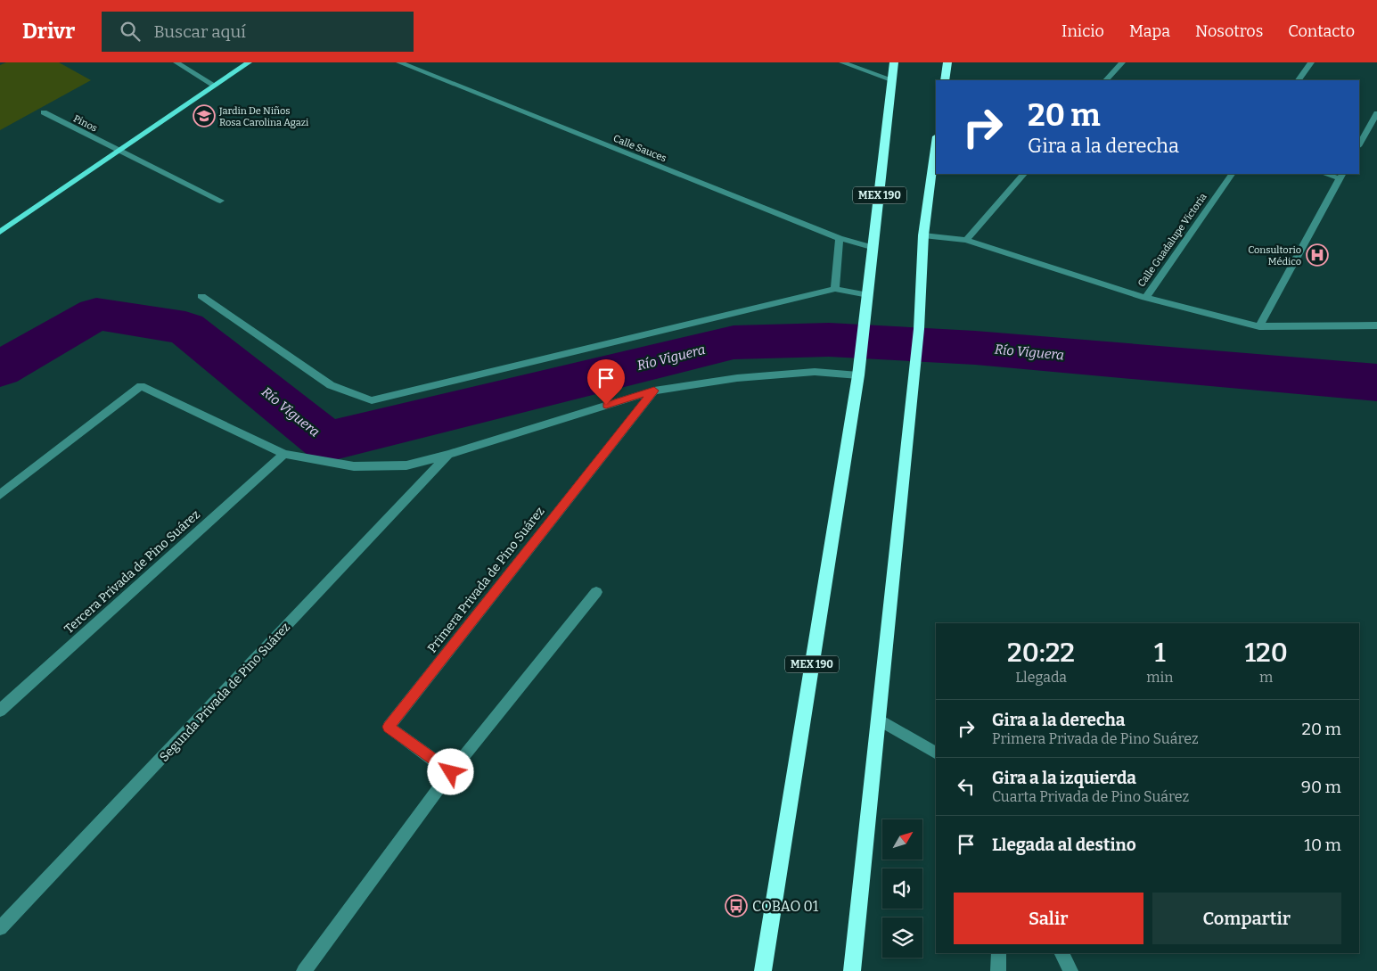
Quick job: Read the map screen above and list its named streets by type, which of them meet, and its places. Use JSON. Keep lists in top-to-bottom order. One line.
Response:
{"streets":{"highway":["MEX 190"],"street":["Pinos","Calle Sauces","Calle Guadalupe Victoria","Tercera Privada de Pino Suárez","Primera Privada de Pino Suárez","Segunda Privada de Pino Suárez"]},"crossings":[["Calle Sauces","MEX 190"]],"water":["Río Viguera"],"places":{"school or university":["Jardin De Niños Rosa Carolina Agazi"],"hospital":["Consultorio Médico"],"bus stop":["COBAO 01"]},"north":"top right","page":{"header":"Drivr","search":"Buscar aquí","nav":["Inicio","Mapa","Nosotros","Contacto"],"turn":["20 m","Gira a la derecha"],"eta":["20:22","Llegada","1","min","120","m"],"list":[{"name":"Gira a la derecha","note":"Primera Privada de Pino Suárez","value":"20 m"},{"name":"Gira a la izquierda","note":"Cuarta Privada de Pino Suárez","value":"90 m"},{"name":"Llegada al destino","value":"10 m"}],"buttons":["Salir","Compartir"]}}
